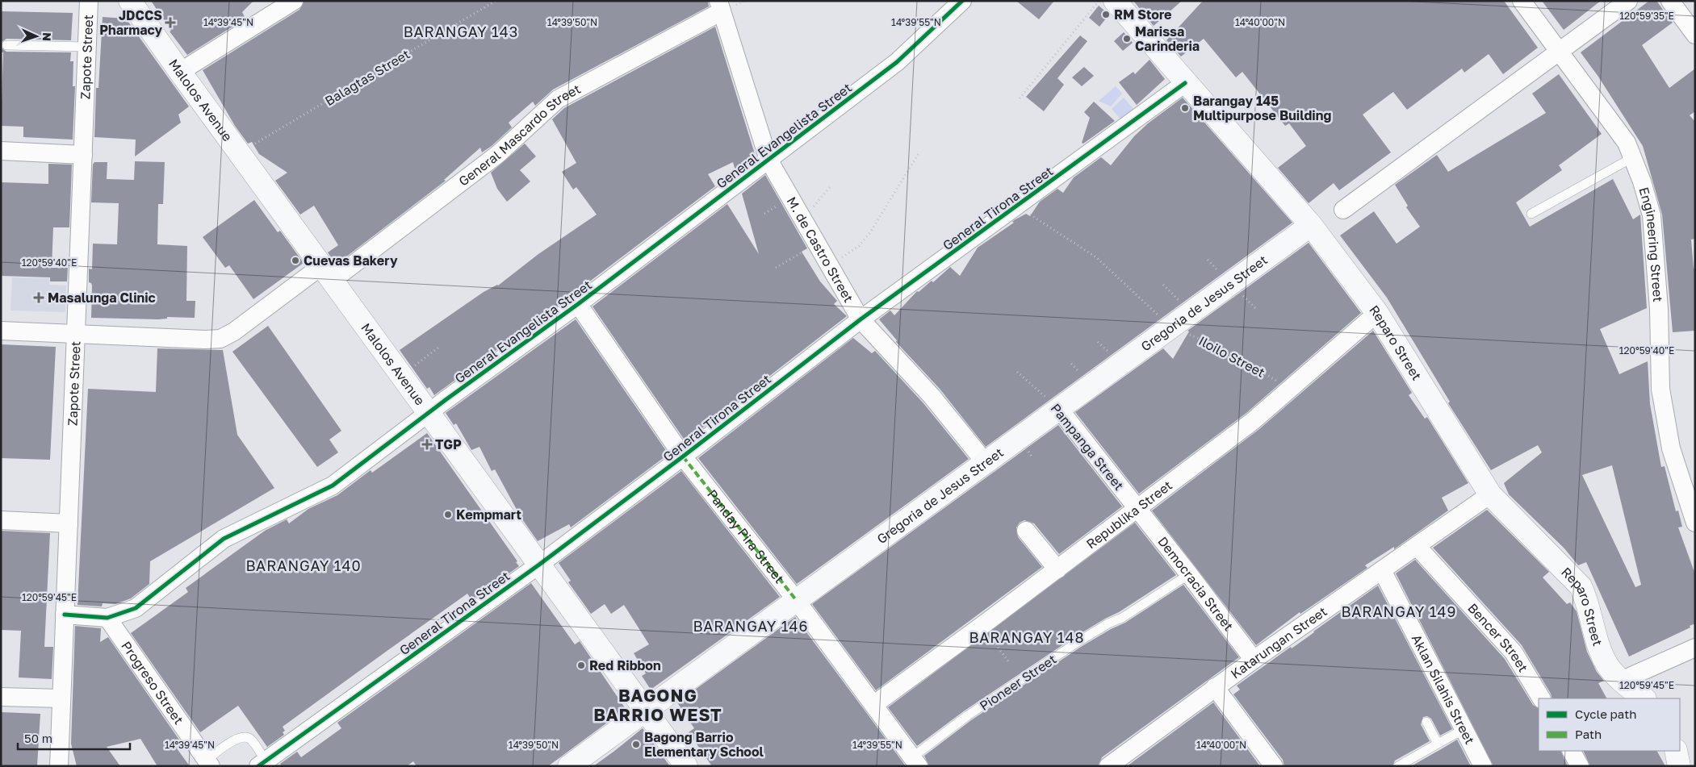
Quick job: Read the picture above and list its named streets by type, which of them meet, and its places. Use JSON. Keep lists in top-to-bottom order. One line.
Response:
{"streets":{"street":["Zapote Street","Malolos Avenue","General Mascardo Street","General Evangelista Street","General Tirona Street","Engineering Street","M. de Castro Street","Gregoria de Jesus Street","Reparo Street","Pampanga Street","Republika Street","Panday Pira Street","Democracia Street","Bencer Street","Katarungan Street","Progreso Street","Aklan Silahis Street"],"lane":["Pioneer Street"],"path":["Balagtas Street","Iloilo Street"]},"crossings":[["Zapote Street","General Mascardo Street"],["Zapote Street","General Evangelista Street"],["Balagtas Street","Malolos Avenue"],["Malolos Avenue","General Mascardo Street"],["Malolos Avenue","General Evangelista Street"],["Malolos Avenue","General Tirona Street"],["Malolos Avenue","Gregoria de Jesus Street"],["General Mascardo Street","M. de Castro Street"],["General Evangelista Street","M. de Castro Street"],["General Evangelista Street","Panday Pira Street"],["General Evangelista Street","Progreso Street"],["General Tirona Street","M. de Castro Street"],["General Tirona Street","Reparo Street"],["General Tirona Street","Iloilo Street"],["General Tirona Street","Panday Pira Street"],["M. de Castro Street","Gregoria de Jesus Street"],["Gregoria de Jesus Street","Reparo Street"],["Gregoria de Jesus Street","Iloilo Street"],["Gregoria de Jesus Street","Pampanga Street"],["Gregoria de Jesus Street","Panday Pira Street"],["Reparo Street","Republika Street"],["Reparo Street","Katarungan Street"],["Iloilo Street","Republika Street"],["Pampanga Street","Republika Street"],["Pampanga Street","Democracia Street"],["Republika Street","Panday Pira Street"],["Republika Street","Democracia Street"],["Panday Pira Street","Pioneer Street"],["Democracia Street","Katarungan Street"],["Democracia Street","Pioneer Street"],["Bencer Street","Katarungan Street"],["Katarungan Street","Aklan Silahis Street"]],"districts":["BARANGAY 143","BARANGAY 140","BARANGAY 149","BARANGAY 146","BARANGAY 148","BAGONG BARRIO WEST"],"places":{"other":["RM Store","Marissa Carinderia","Barangay 145 Multipurpose Building","Cuevas Bakery","Kempmart","Red Ribbon","Bagong Barrio Elementary School"],"health":["JDCCS Pharmacy","Masalunga Clinic","TGP"]},"legend":["Cycle path","Path"],"scale_bar":"50 m","north":"right","coordinates":["120°59'35\"E","14°39'45\"N","14°39'50\"N","14°39'55\"N","14°40'00\"N","120°59'40\"E","120°59'45\"E"]}
